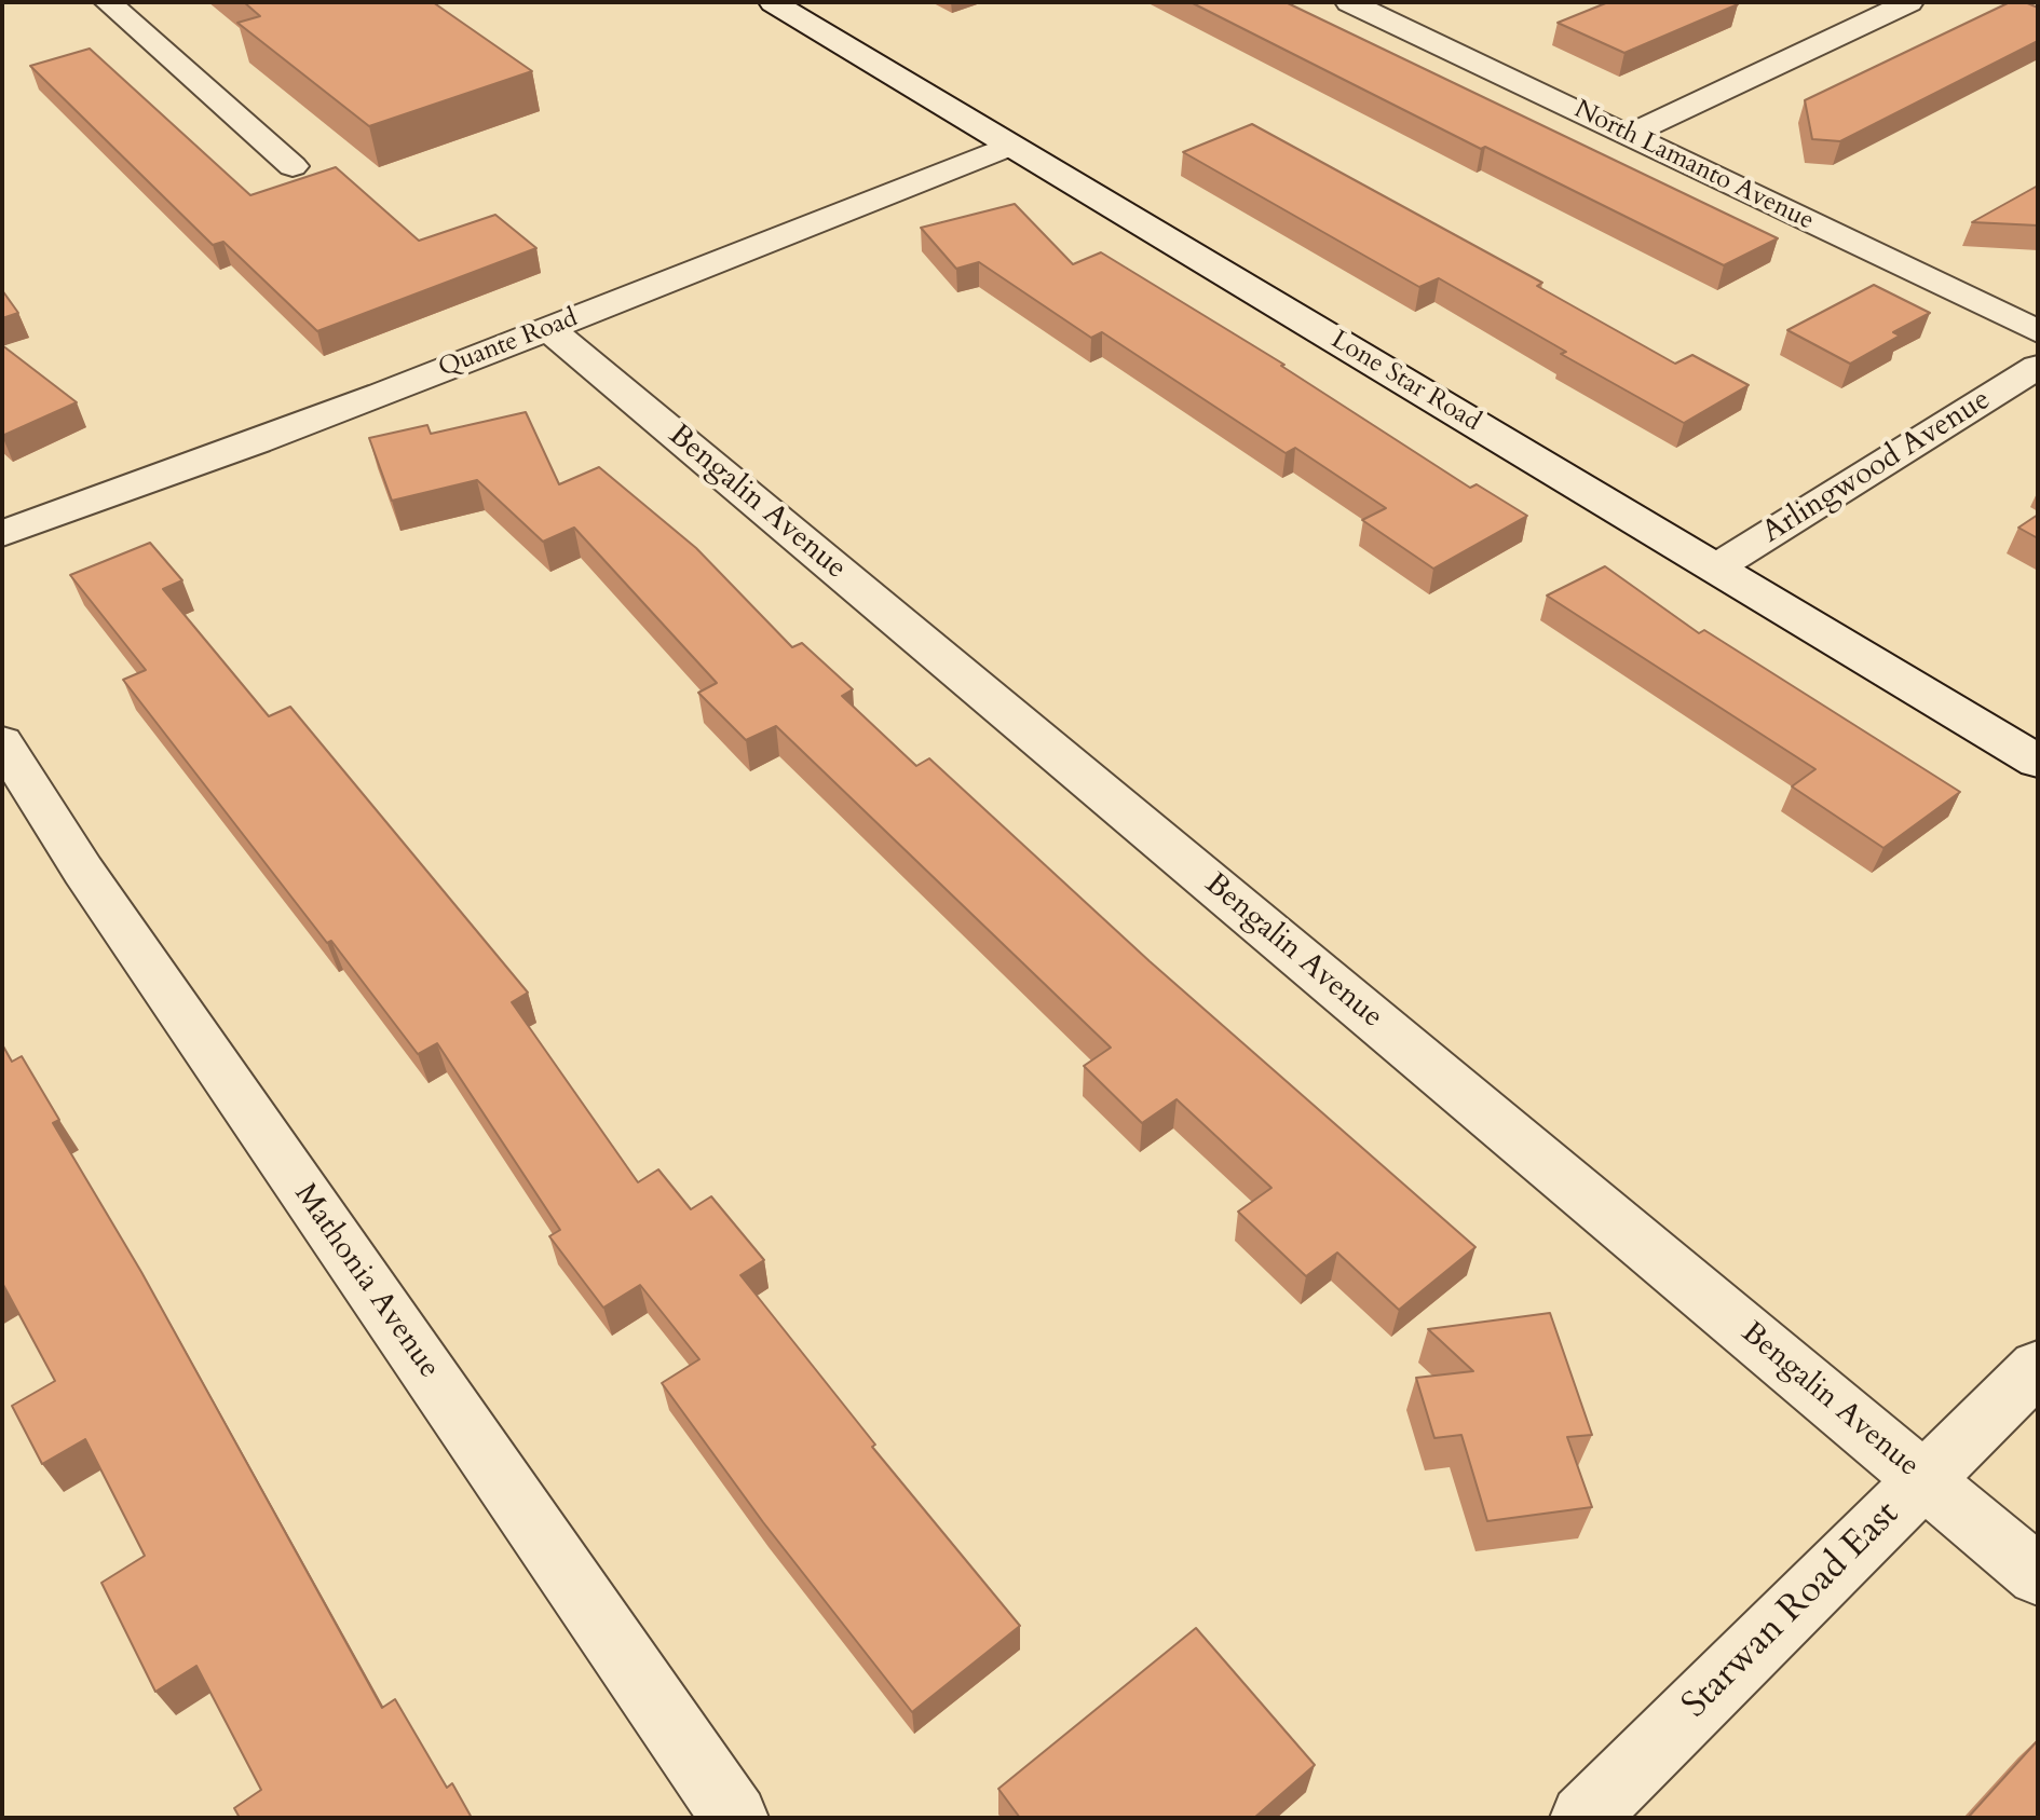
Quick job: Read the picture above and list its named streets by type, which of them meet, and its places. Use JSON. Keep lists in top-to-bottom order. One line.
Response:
{"streets":{"street":["North Lamanto Avenue","Quante Road","Lone Star Road","Arlingwood Avenue","Bengalin Avenue","Mathonia Avenue","Starwan Road East"]},"crossings":[["Quante Road","Lone Star Road"],["Quante Road","Bengalin Avenue"],["Lone Star Road","Arlingwood Avenue"],["Bengalin Avenue","Starwan Road East"]]}
